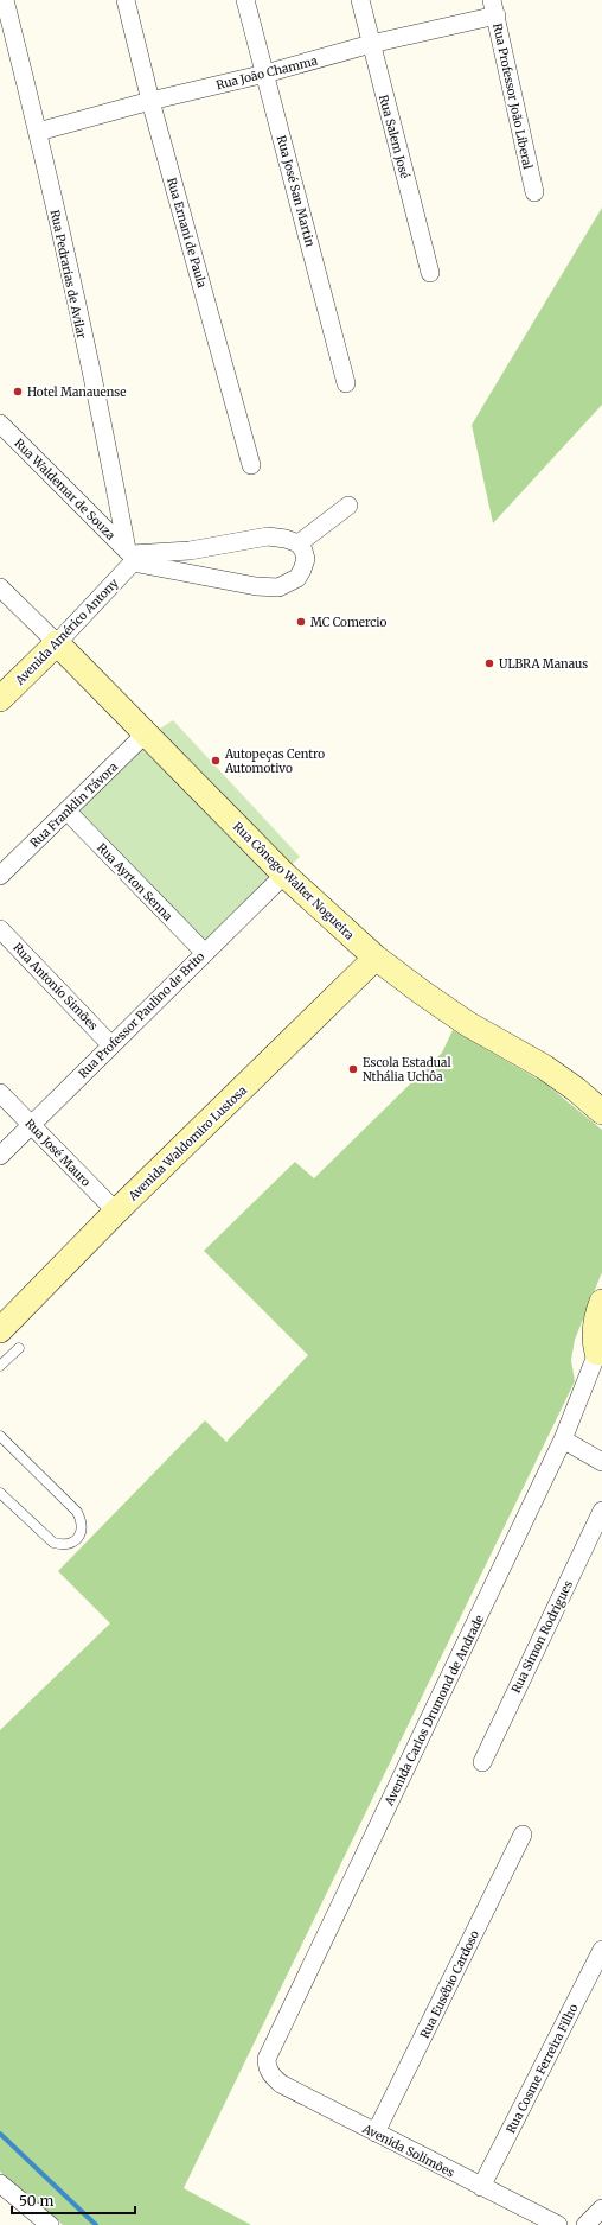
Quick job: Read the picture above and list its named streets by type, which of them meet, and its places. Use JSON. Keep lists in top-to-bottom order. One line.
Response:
{"streets":{"street":["Rua João Chamma","Rua Professor João Liberal","Rua Salem José","Rua José San Martin","Rua Ernani de Paula","Rua Pedrarias de Avilar","Rua Waldemar de Souza","Avenida Américo Antony","Rua Franklin Távora","Rua Cônego Walter Nogueira","Rua Ayrton Senna","Rua Antonio Simões","Rua Professor Paulino de Brito","Avenida Waldomiro Lustosa","Rua José Mauro","Rua Simon Rodrigues","Avenida Carlos Drumond de Andrade","Rua Eusébio Cardoso","Rua Cosme Ferreira Filho","Avenida Solimões"]},"crossings":[["Rua João Chamma","Rua Professor João Liberal"],["Rua João Chamma","Rua Salem José"],["Rua João Chamma","Rua José San Martin"],["Rua João Chamma","Rua Ernani de Paula"],["Rua João Chamma","Rua Pedrarias de Avilar"],["Rua Pedrarias de Avilar","Rua Waldemar de Souza"],["Rua Pedrarias de Avilar","Avenida Américo Antony"],["Rua Waldemar de Souza","Avenida Américo Antony"],["Avenida Américo Antony","Rua Cônego Walter Nogueira"],["Rua Franklin Távora","Rua Cônego Walter Nogueira"],["Rua Franklin Távora","Rua Ayrton Senna"],["Rua Cônego Walter Nogueira","Rua Professor Paulino de Brito"],["Rua Cônego Walter Nogueira","Avenida Waldomiro Lustosa"],["Rua Ayrton Senna","Rua Professor Paulino de Brito"],["Rua Antonio Simões","Rua Professor Paulino de Brito"],["Rua Professor Paulino de Brito","Rua José Mauro"],["Avenida Waldomiro Lustosa","Rua José Mauro"],["Avenida Carlos Drumond de Andrade","Avenida Solimões"],["Rua Eusébio Cardoso","Avenida Solimões"],["Rua Cosme Ferreira Filho","Avenida Solimões"]],"places":["Hotel Manauense","MC Comercio","ULBRA Manaus","Autopeças Centro Automotivo","Escola Estadual Nthália Uchôa"],"scale_bar":"50 m"}
